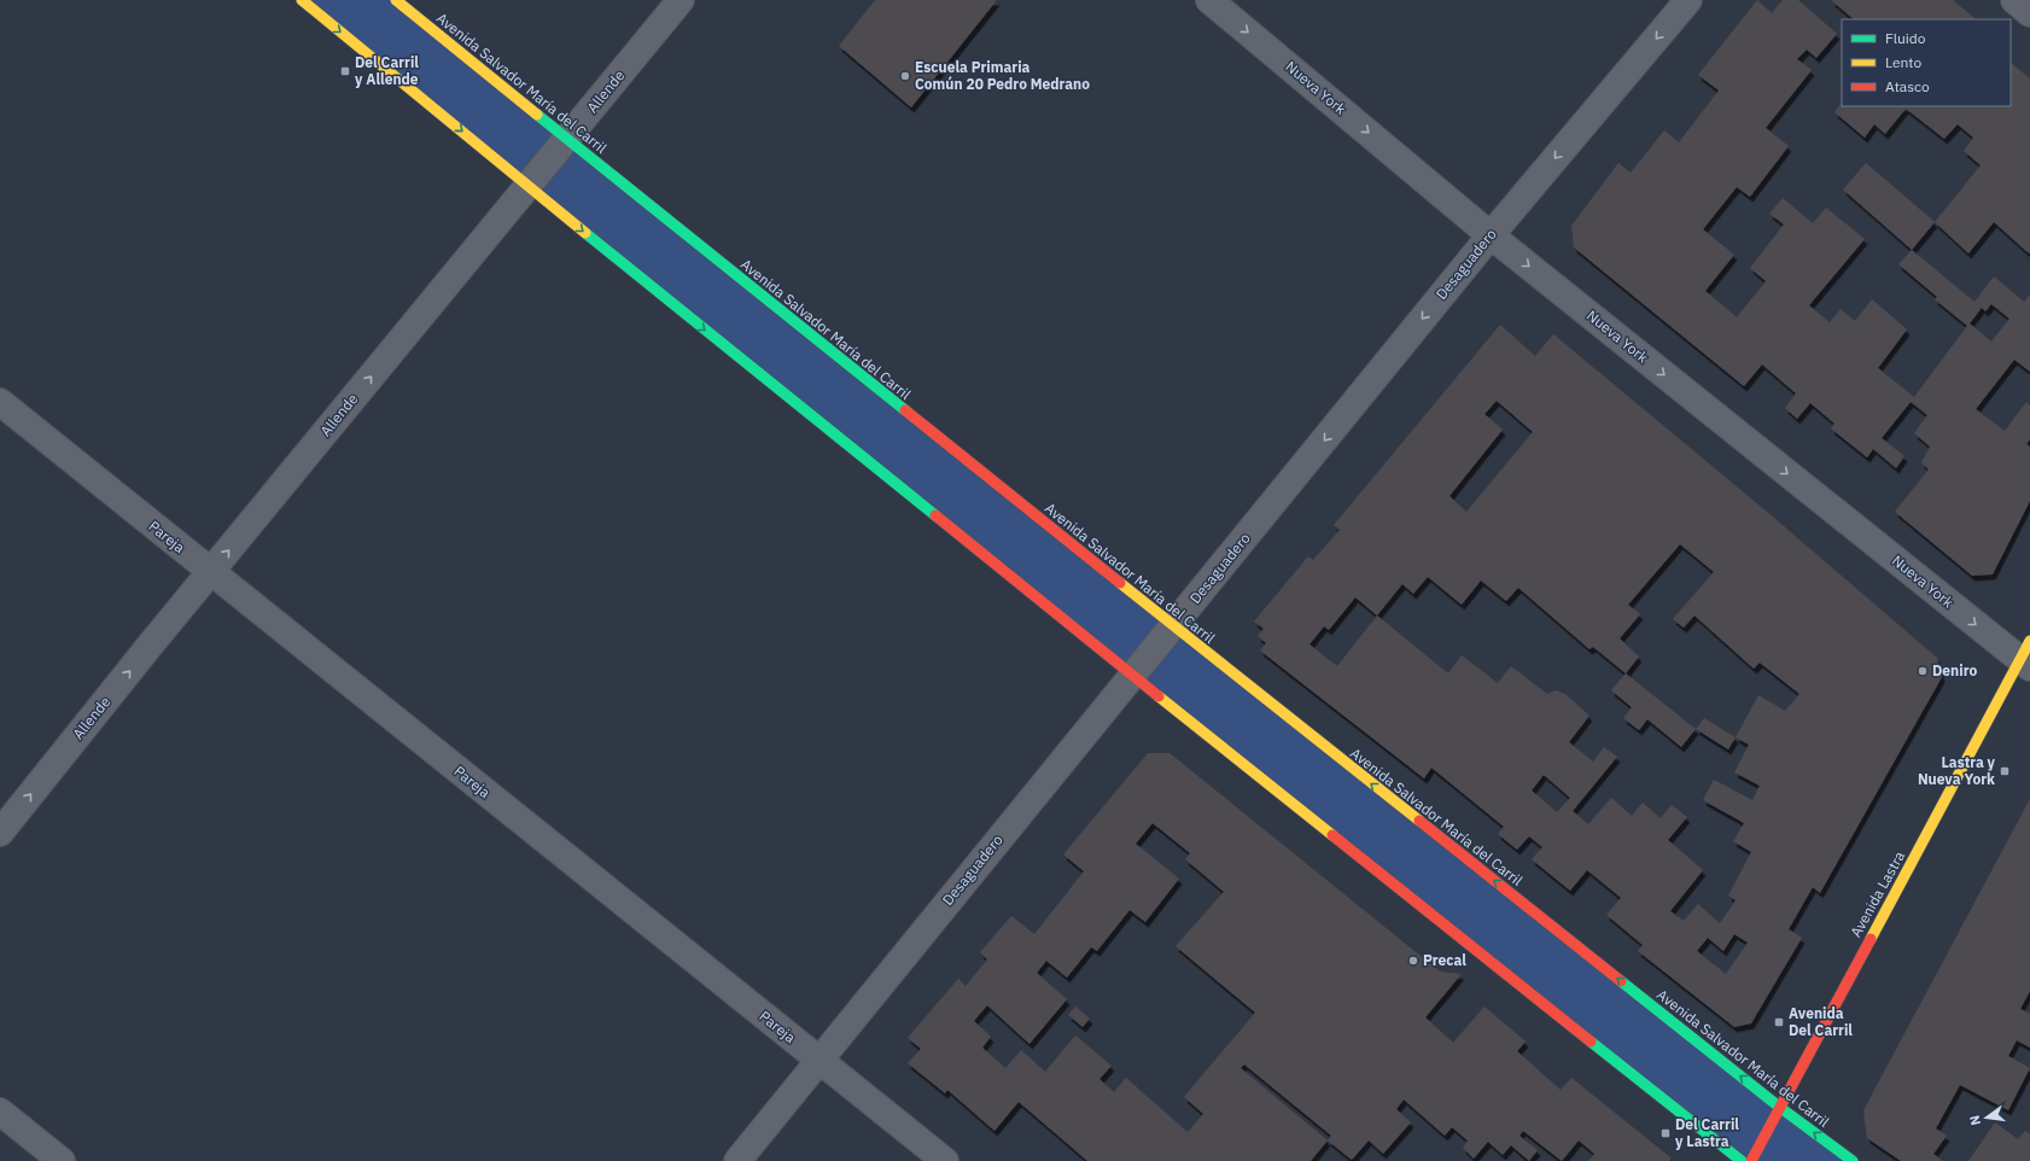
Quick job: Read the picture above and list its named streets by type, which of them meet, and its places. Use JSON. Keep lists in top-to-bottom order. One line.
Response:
{"streets":{"street":["Avenida Salvador María del Carril","Nueva York","Allende","Desaguadero","Pareja","Avenida Lastra"]},"crossings":[["Avenida Salvador María del Carril","Allende"],["Avenida Salvador María del Carril","Desaguadero"],["Avenida Salvador María del Carril","Avenida Lastra"],["Nueva York","Desaguadero"],["Nueva York","Avenida Lastra"],["Allende","Pareja"],["Desaguadero","Pareja"]],"one_way":["Nueva York","Allende","Desaguadero"],"places":{"transit":["Del Carril y Allende","Lastra y Nueva York","Avenida Del Carril","Del Carril y Lastra"],"other":["Escuela Primaria Común 20 Pedro Medrano","Deniro","Precal"]},"legend":["Fluido","Lento","Atasco"],"north":"left"}
